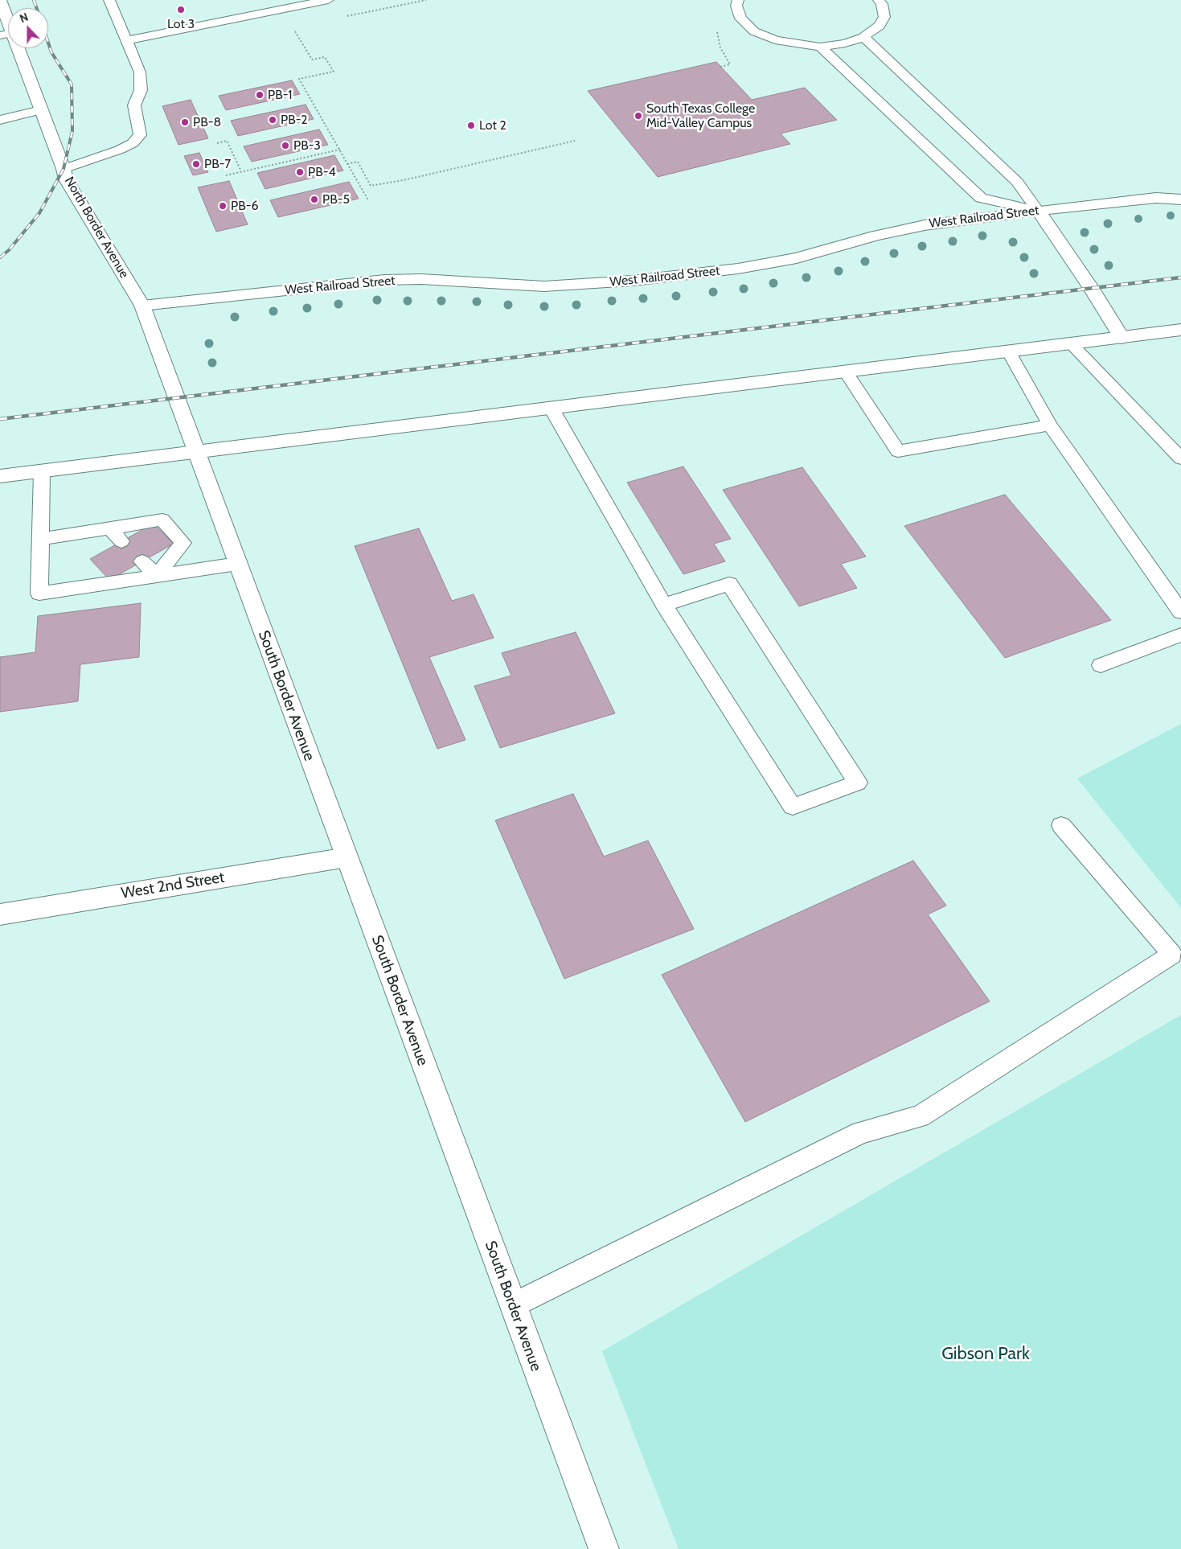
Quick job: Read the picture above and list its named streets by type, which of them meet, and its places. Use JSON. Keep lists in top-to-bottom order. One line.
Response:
{"streets":{"street":["West Railroad Street","North Border Avenue","South Border Avenue","West 2nd Street"]},"crossings":[["West Railroad Street","North Border Avenue"],["North Border Avenue","South Border Avenue"],["South Border Avenue","West 2nd Street"]],"parks":["Gibson Park"],"places":["Lot 3","PB-1","South Texas College Mid-Valley Campus","PB-2","PB-8","Lot 2","PB-3","PB-7","PB-4","PB-5","PB-6"],"north":"top"}
